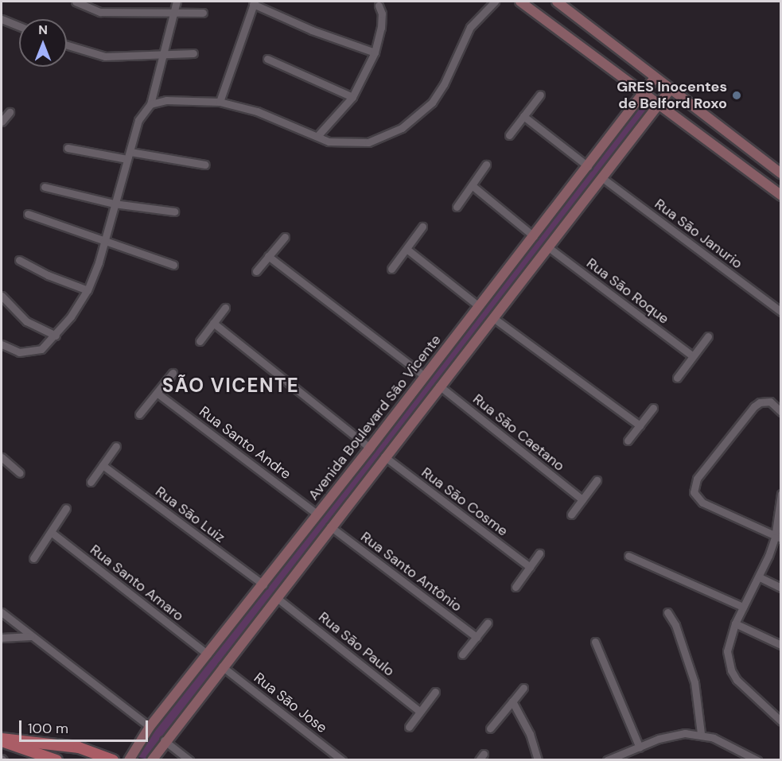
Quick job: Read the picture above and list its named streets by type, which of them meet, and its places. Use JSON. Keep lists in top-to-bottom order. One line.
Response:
{"streets":{"street":["Rua Sāo Janurio","Rua Sāo Roque","Avenida Boulevard São Vicente","Rua Sāo Caetano","Rua Santo Andre","Rua Sāo Cosme","Rua Sāo Luiz","Rua Santo Antônio","Rua Santo Amaro","Rua Sāo Paulo","Rua Sāo Jose"]},"crossings":[["Avenida Boulevard São Vicente","Rua Santo Andre"],["Avenida Boulevard São Vicente","Rua Sāo Luiz"],["Avenida Boulevard São Vicente","Rua Santo Amaro"]],"districts":["SÃO VICENTE"],"places":["GRES Inocentes de Belford Roxo"],"scale_bar":"100 m","north":"top"}
